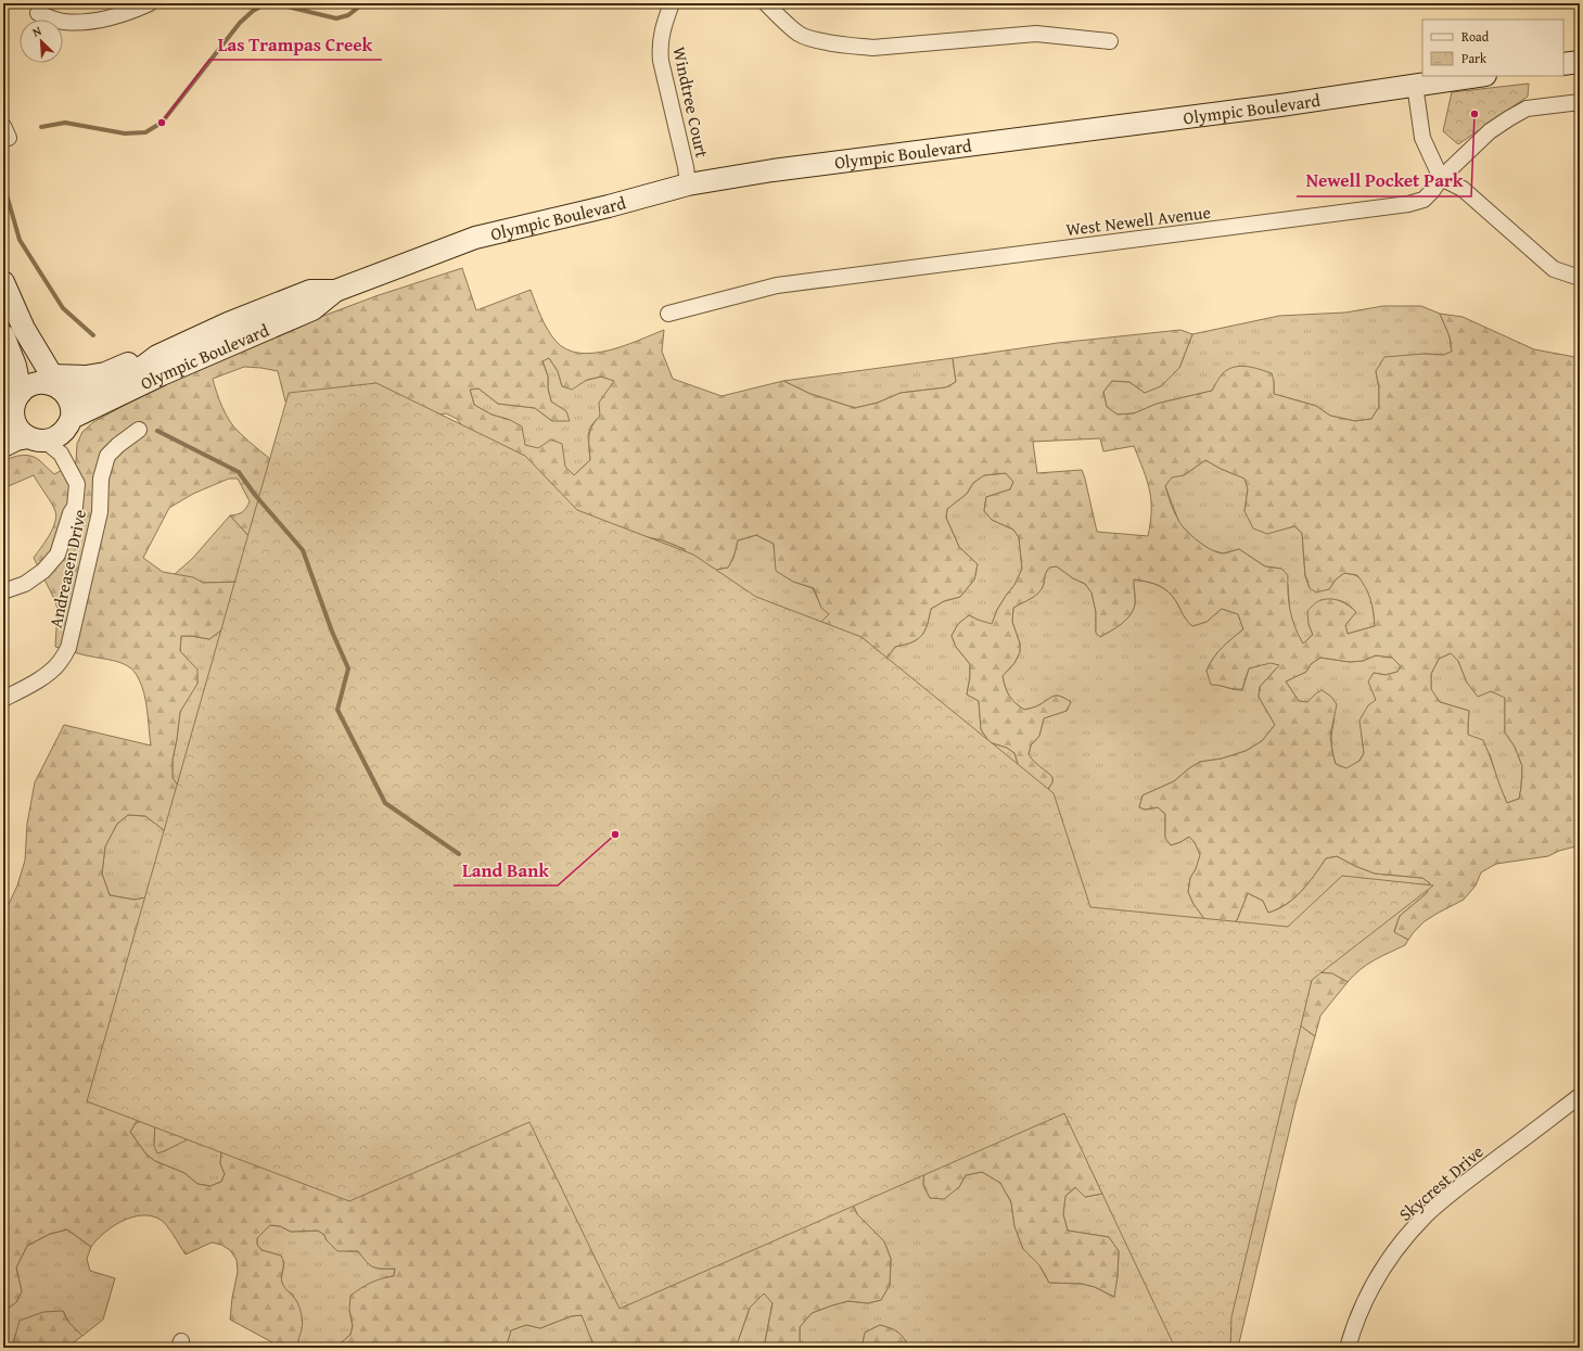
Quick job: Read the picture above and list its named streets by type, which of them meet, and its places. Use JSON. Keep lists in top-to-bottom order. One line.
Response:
{"streets":{"main road":["Olympic Boulevard"],"street":["Windtree Court","West Newell Avenue","Andreasen Drive","Skycrest Drive"]},"crossings":[["Windtree Court","Olympic Boulevard"]],"places":["Newell Pocket Park","Las Trampas Creek","Land Bank"],"legend":["Road","Park"],"north":"top left"}
